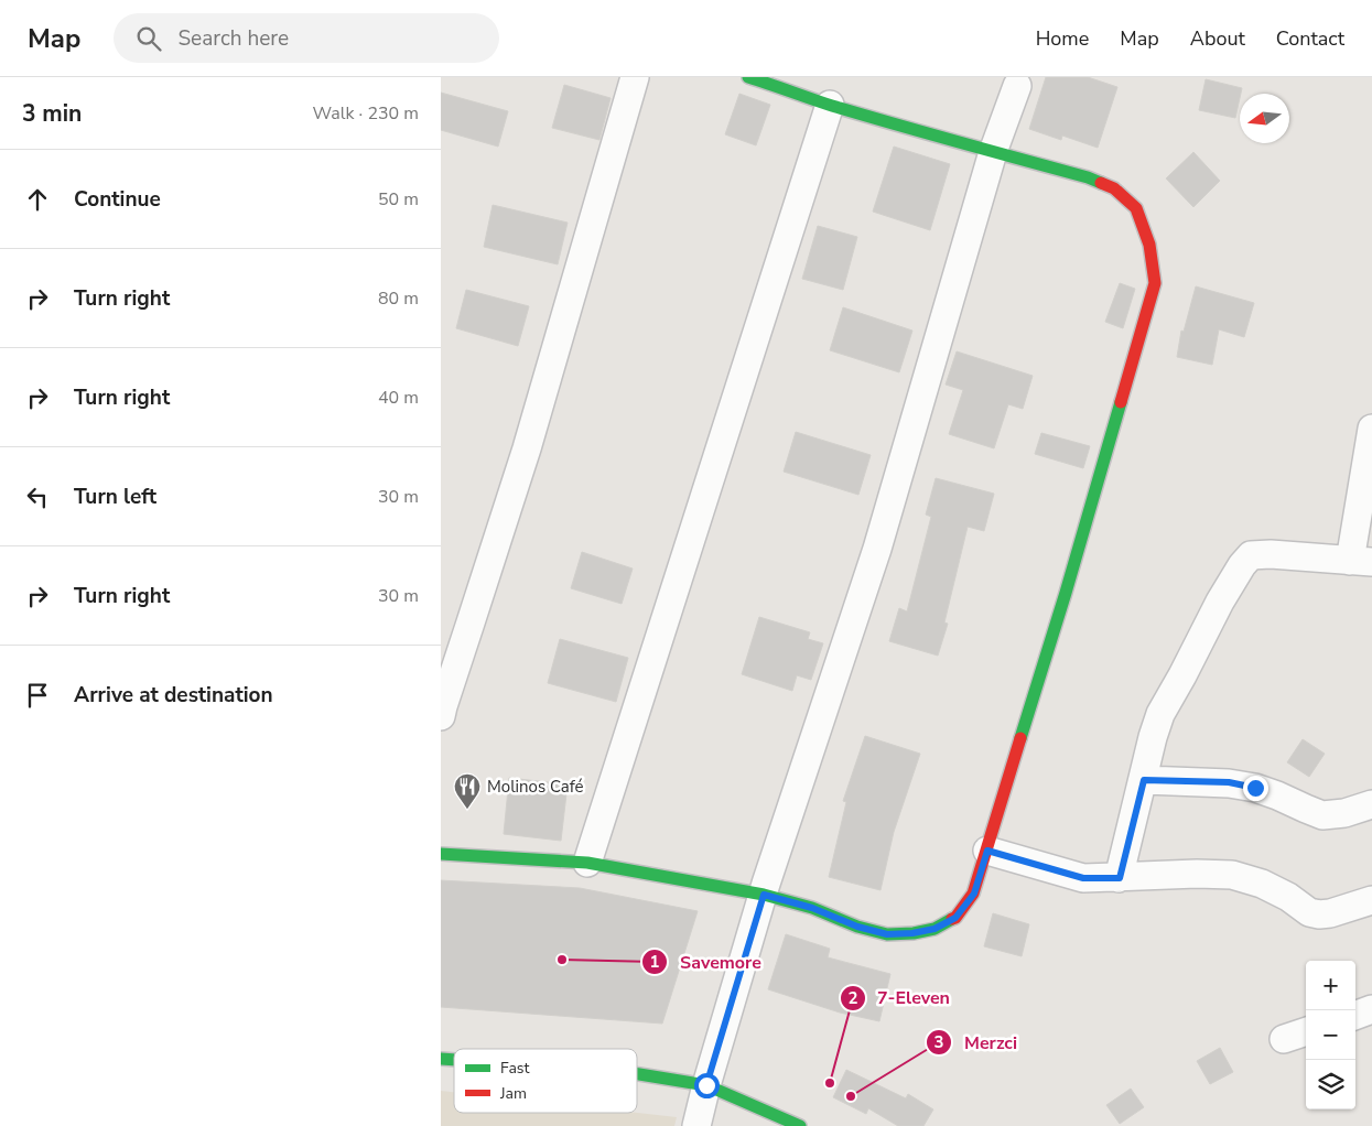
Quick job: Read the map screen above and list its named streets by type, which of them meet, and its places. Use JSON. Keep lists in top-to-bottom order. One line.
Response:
{"places":{"restaurant":["Molinos Café"],"other":["Savemore","7-Eleven","Merzci"]},"legend":["Fast","Jam"],"north":"left","page":{"header":"Map","search":"Search here","nav":["Home","Map","About","Contact"],"heading":["3 min","Walk · 230 m"],"list":[["Continue","50 m"],["Turn right","80 m"],["Turn right","40 m"],["Turn left","30 m"],["Turn right","30 m"],"Arrive at destination"],"map_buttons":["+","−"]}}
